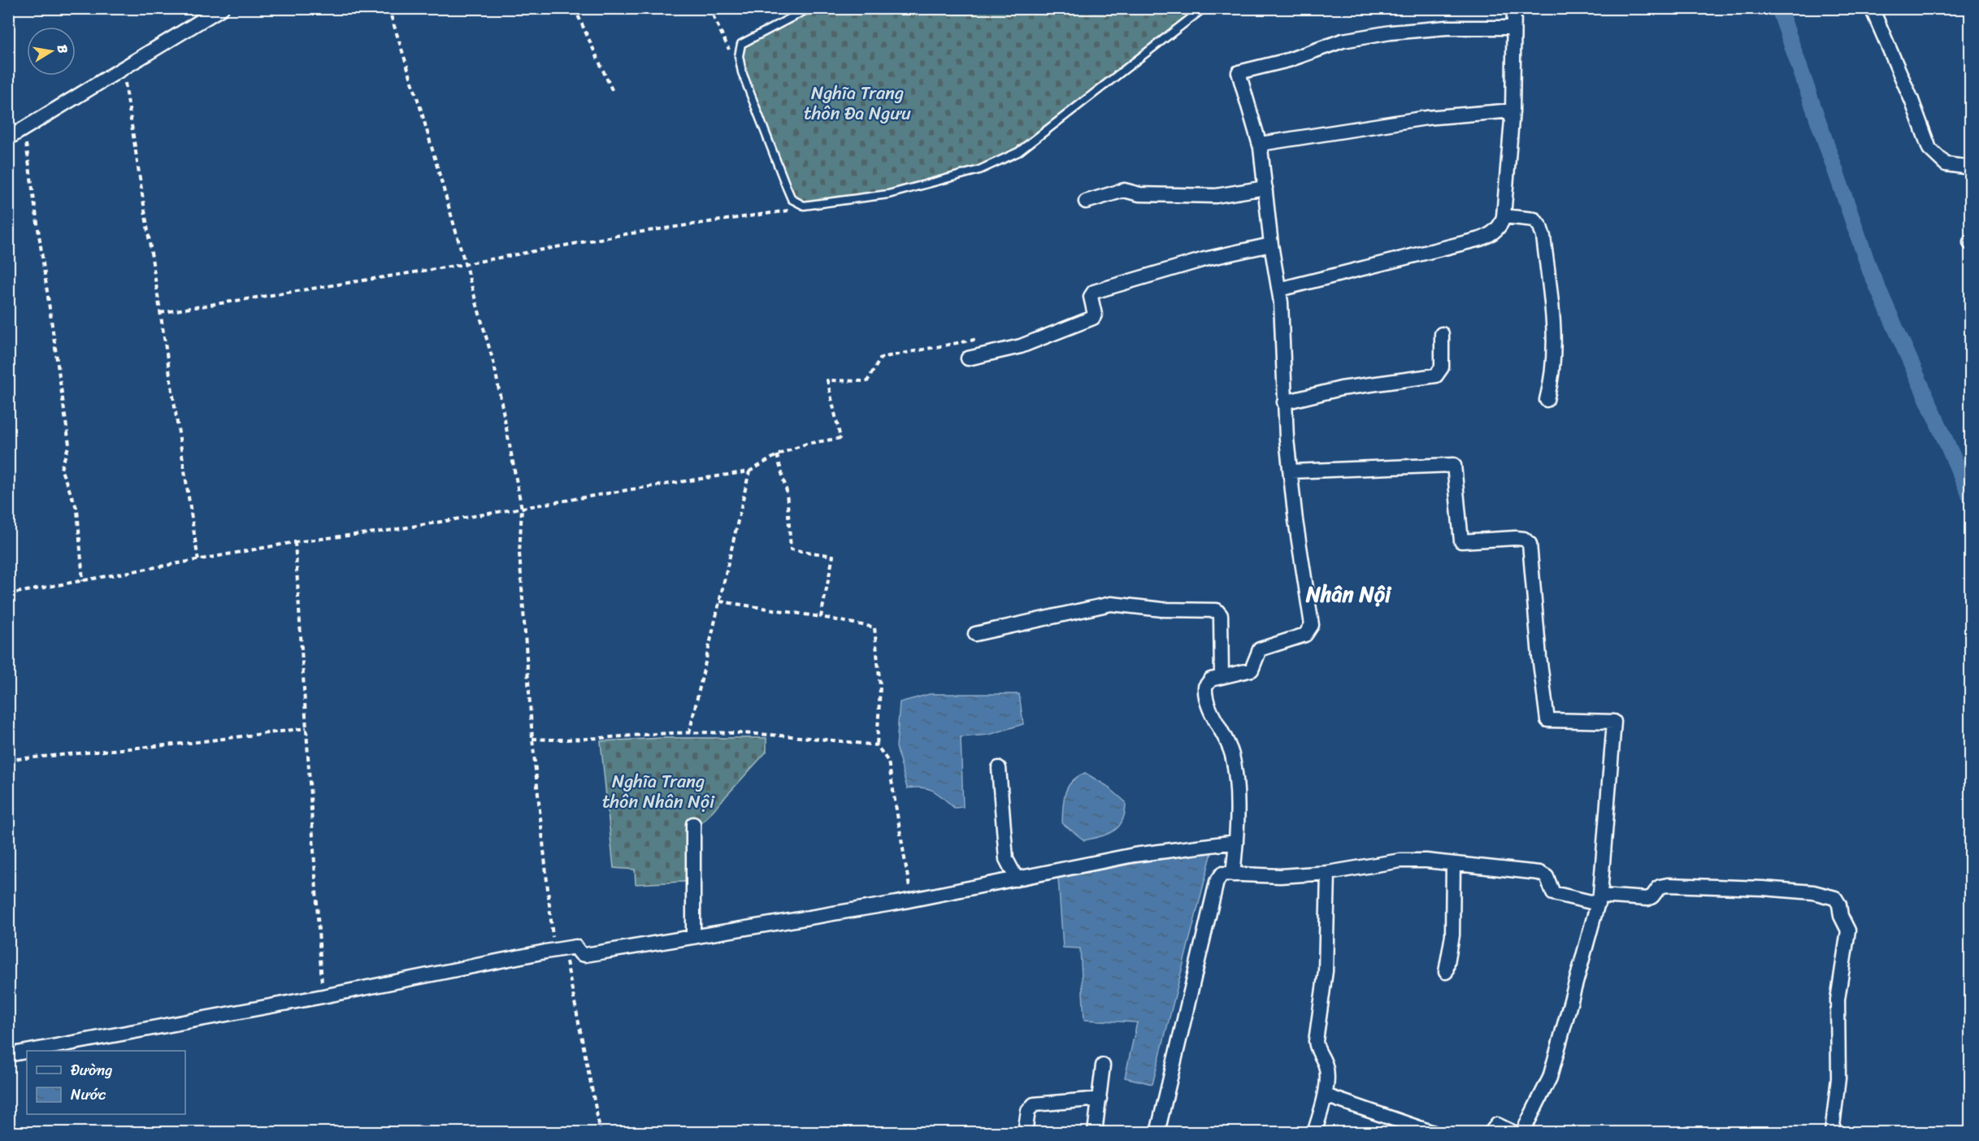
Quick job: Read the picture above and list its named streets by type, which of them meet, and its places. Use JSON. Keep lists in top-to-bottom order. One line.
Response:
{"districts":["Nhân Nội"],"parks":["Nghĩa Trang thôn Đa Ngưu","Nghĩa Trang thôn Nhân Nội"],"legend":["Đường","Nước"],"north":"right"}
